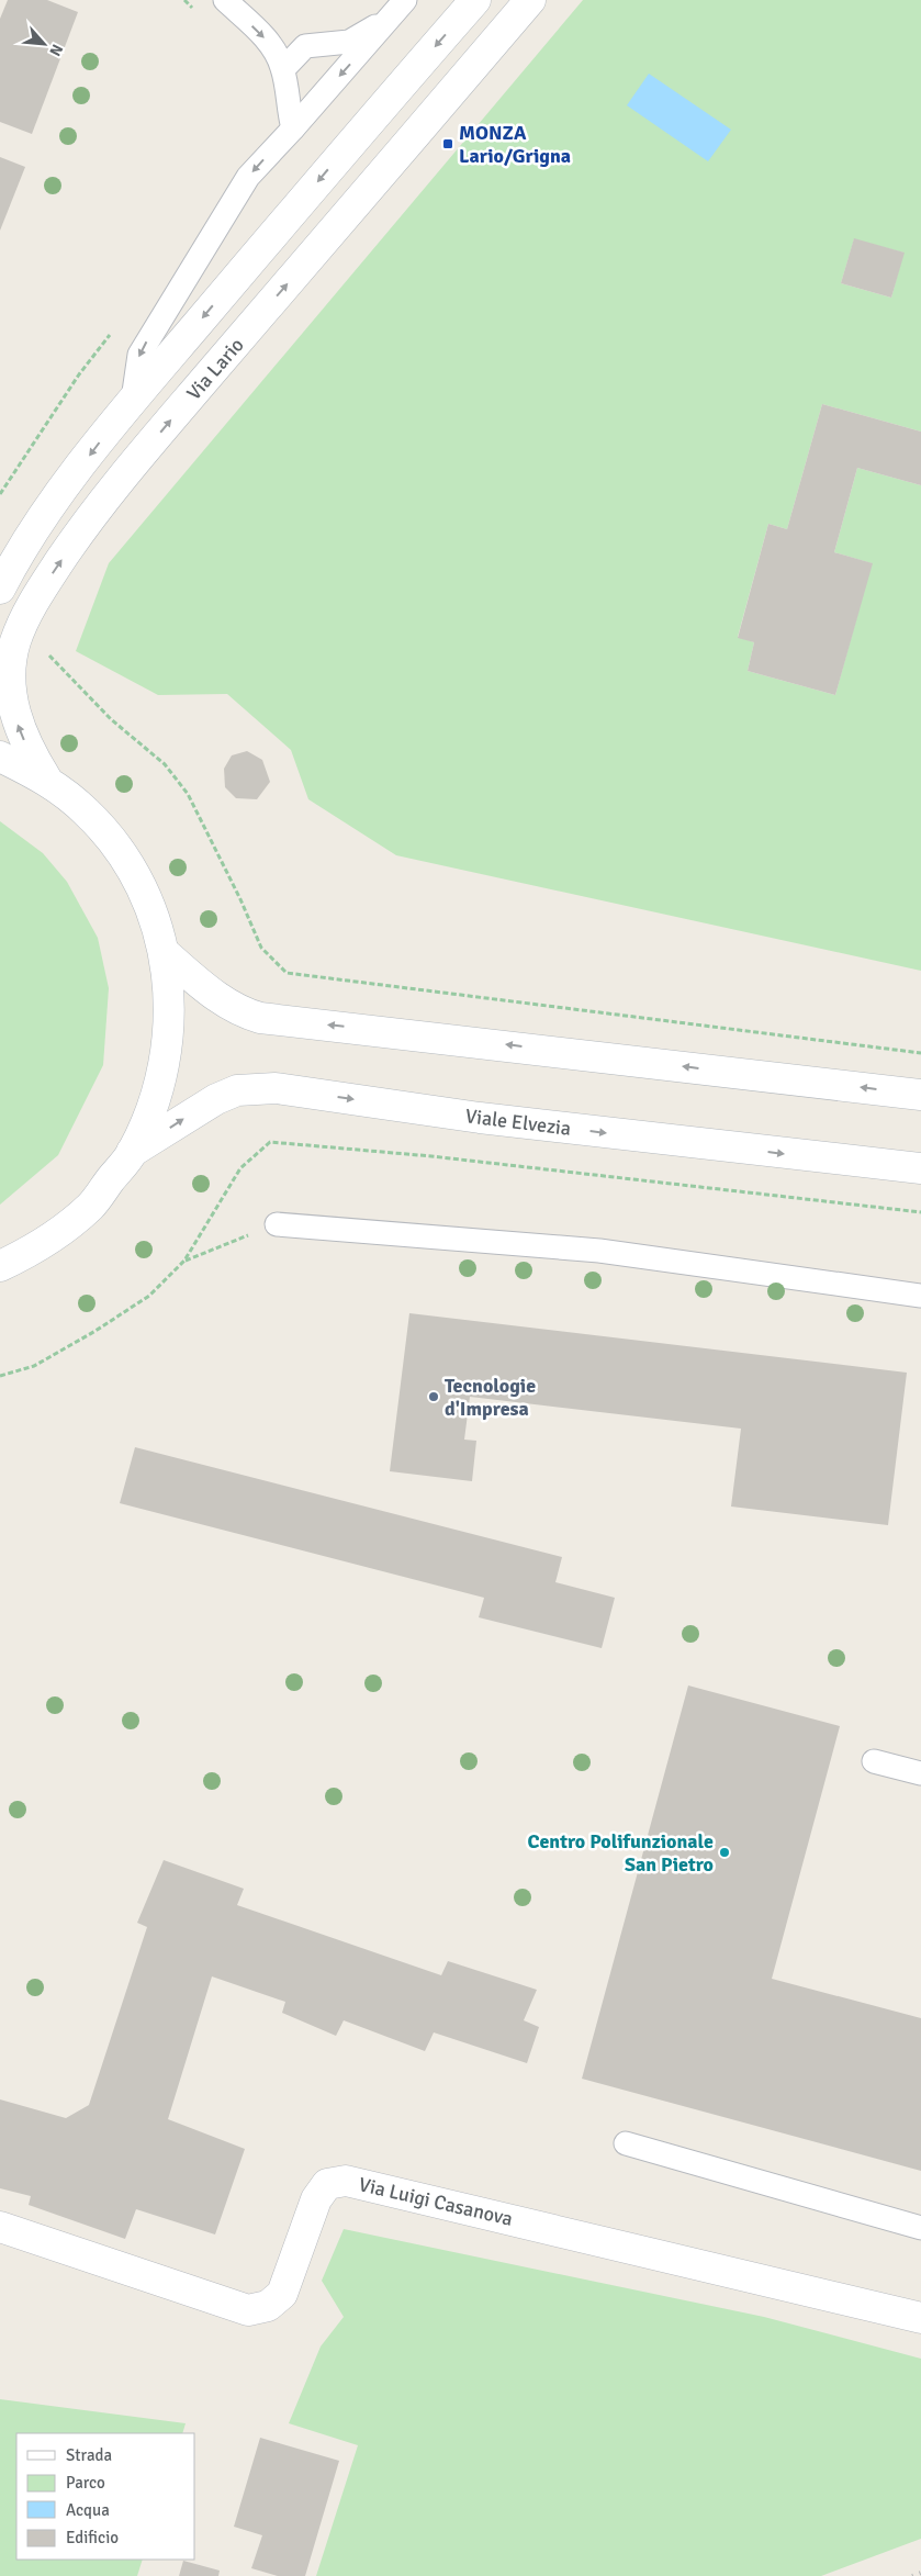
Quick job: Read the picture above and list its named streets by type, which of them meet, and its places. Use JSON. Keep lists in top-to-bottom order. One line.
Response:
{"streets":{"main road":["Via Lario","Viale Elvezia","Via Luigi Casanova"]},"places":{"transit":["MONZA Lario/Grigna"],"other":["Tecnologie d'Impresa","Centro Polifunzionale San Pietro"]},"legend":["Strada","Parco","Acqua","Edificio"],"north":"bottom right"}
